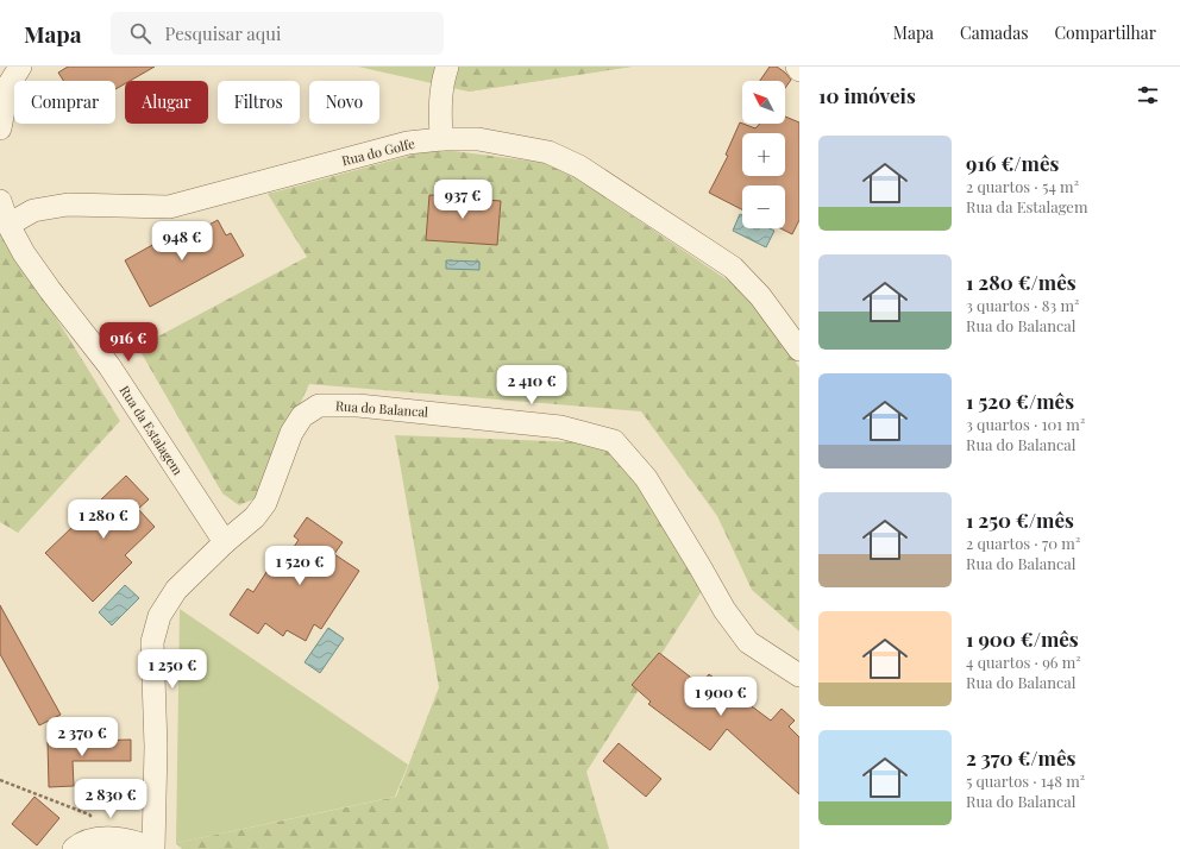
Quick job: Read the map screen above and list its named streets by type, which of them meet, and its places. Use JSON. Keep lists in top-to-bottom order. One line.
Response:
{"streets":{"street":["Rua do Golfe","Rua do Balancal","Rua da Estalagem"]},"crossings":[["Rua do Golfe","Rua da Estalagem"],["Rua do Balancal","Rua da Estalagem"]],"north":"top left","page":{"header":"Mapa","search":"Pesquisar aqui","nav":["Mapa","Camadas","Compartilhar"],"heading":"10 imóveis","map_buttons":["+","−"],"chip":["Comprar","Alugar","Filtros","Novo"],"list":[{"name":"916 €/mês","note":"2 quartos · 54 m² · Rua da Estalagem"},{"name":"1 280 €/mês","note":"3 quartos · 83 m² · Rua do Balancal"},{"name":"1 520 €/mês","note":"3 quartos · 101 m² · Rua do Balancal"},{"name":"1 250 €/mês","note":"2 quartos · 70 m² · Rua do Balancal"},{"name":"1 900 €/mês","note":"4 quartos · 96 m² · Rua do Balancal"},{"name":"2 370 €/mês","note":"5 quartos · 148 m² · Rua do Balancal"}],"price":["937 €","948 €","916 €","2 410 €","1 280 €","1 520 €","1 250 €","1 900 €","2 370 €","2 830 €"]}}
